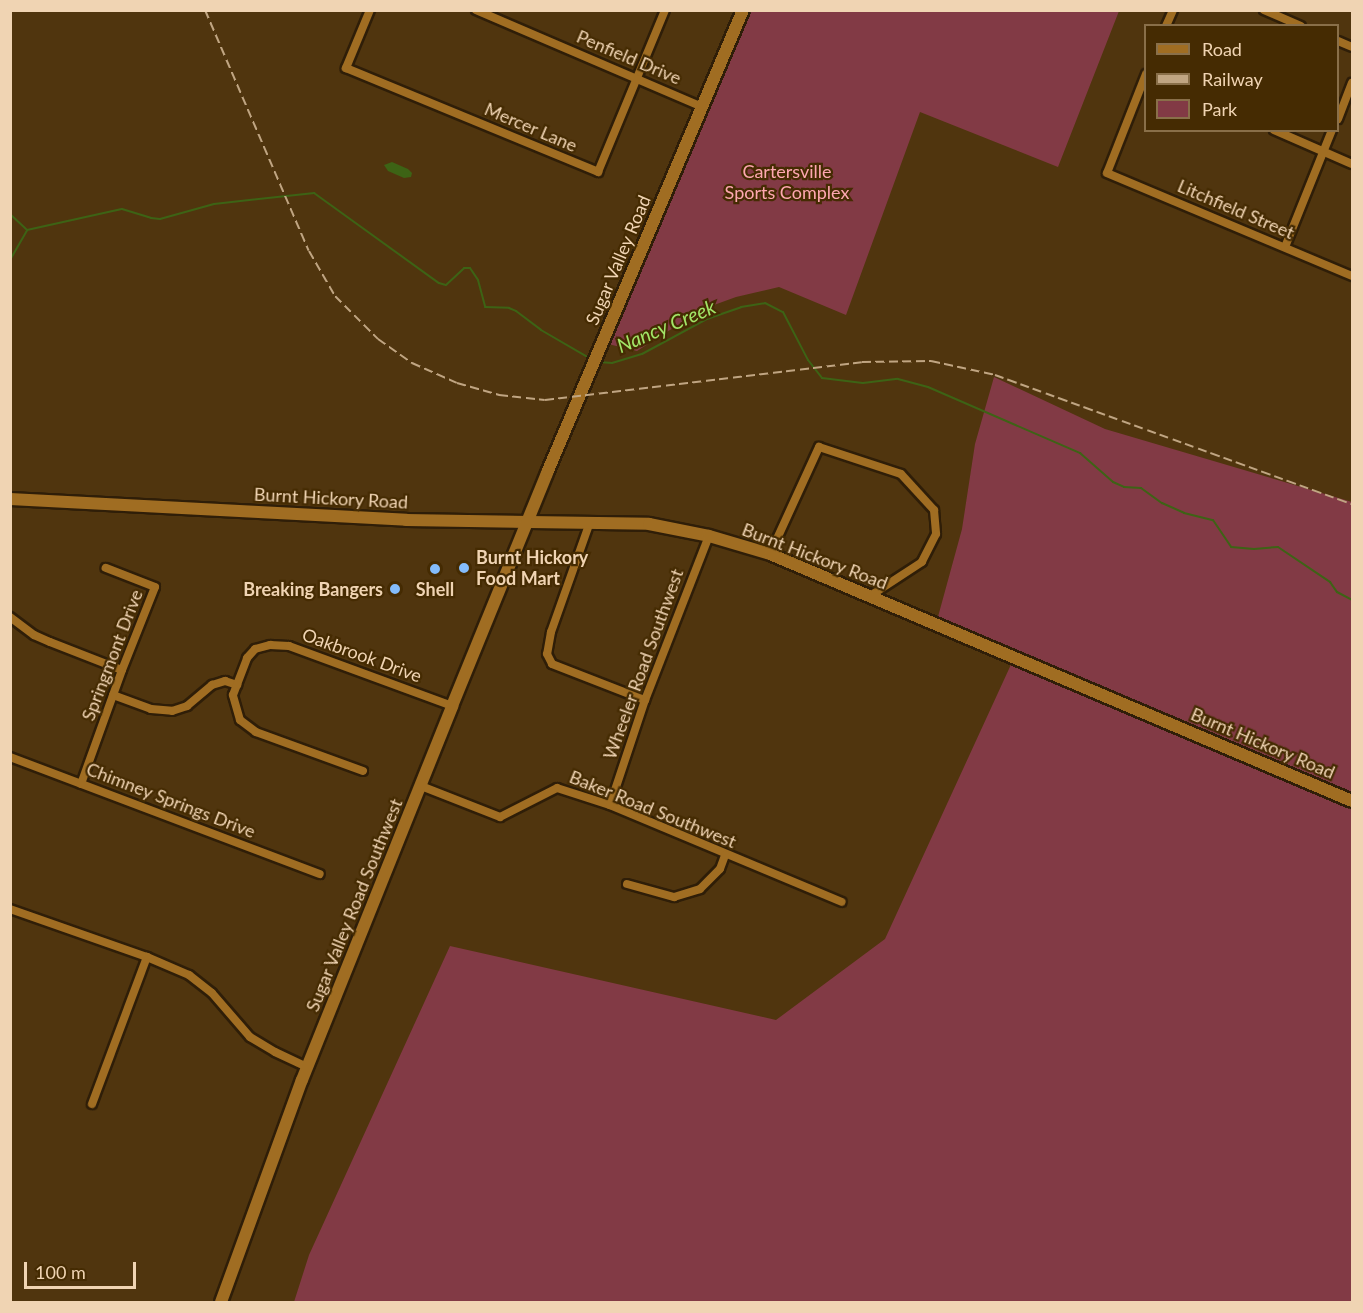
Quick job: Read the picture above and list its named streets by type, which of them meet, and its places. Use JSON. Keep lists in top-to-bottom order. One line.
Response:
{"streets":{"street":["Penfield Drive","Mercer Lane","Litchfield Street","Sugar Valley Road","Burnt Hickory Road","Springmont Drive","Oakbrook Drive","Wheeler Road Southwest","Chimney Springs Drive","Baker Road Southwest","Sugar Valley Road Southwest"]},"crossings":[["Penfield Drive","Mercer Lane"],["Penfield Drive","Sugar Valley Road"],["Sugar Valley Road","Burnt Hickory Road"],["Sugar Valley Road","Sugar Valley Road Southwest"],["Burnt Hickory Road","Wheeler Road Southwest"],["Burnt Hickory Road","Sugar Valley Road Southwest"],["Springmont Drive","Chimney Springs Drive"],["Oakbrook Drive","Sugar Valley Road Southwest"],["Wheeler Road Southwest","Baker Road Southwest"],["Baker Road Southwest","Sugar Valley Road Southwest"]],"water":["Nancy Creek"],"parks":["Cartersville Sports Complex"],"places":["Burnt Hickory Food Mart","Shell","Breaking Bangers"],"legend":["Road","Railway","Park"],"scale_bar":"100 m"}
